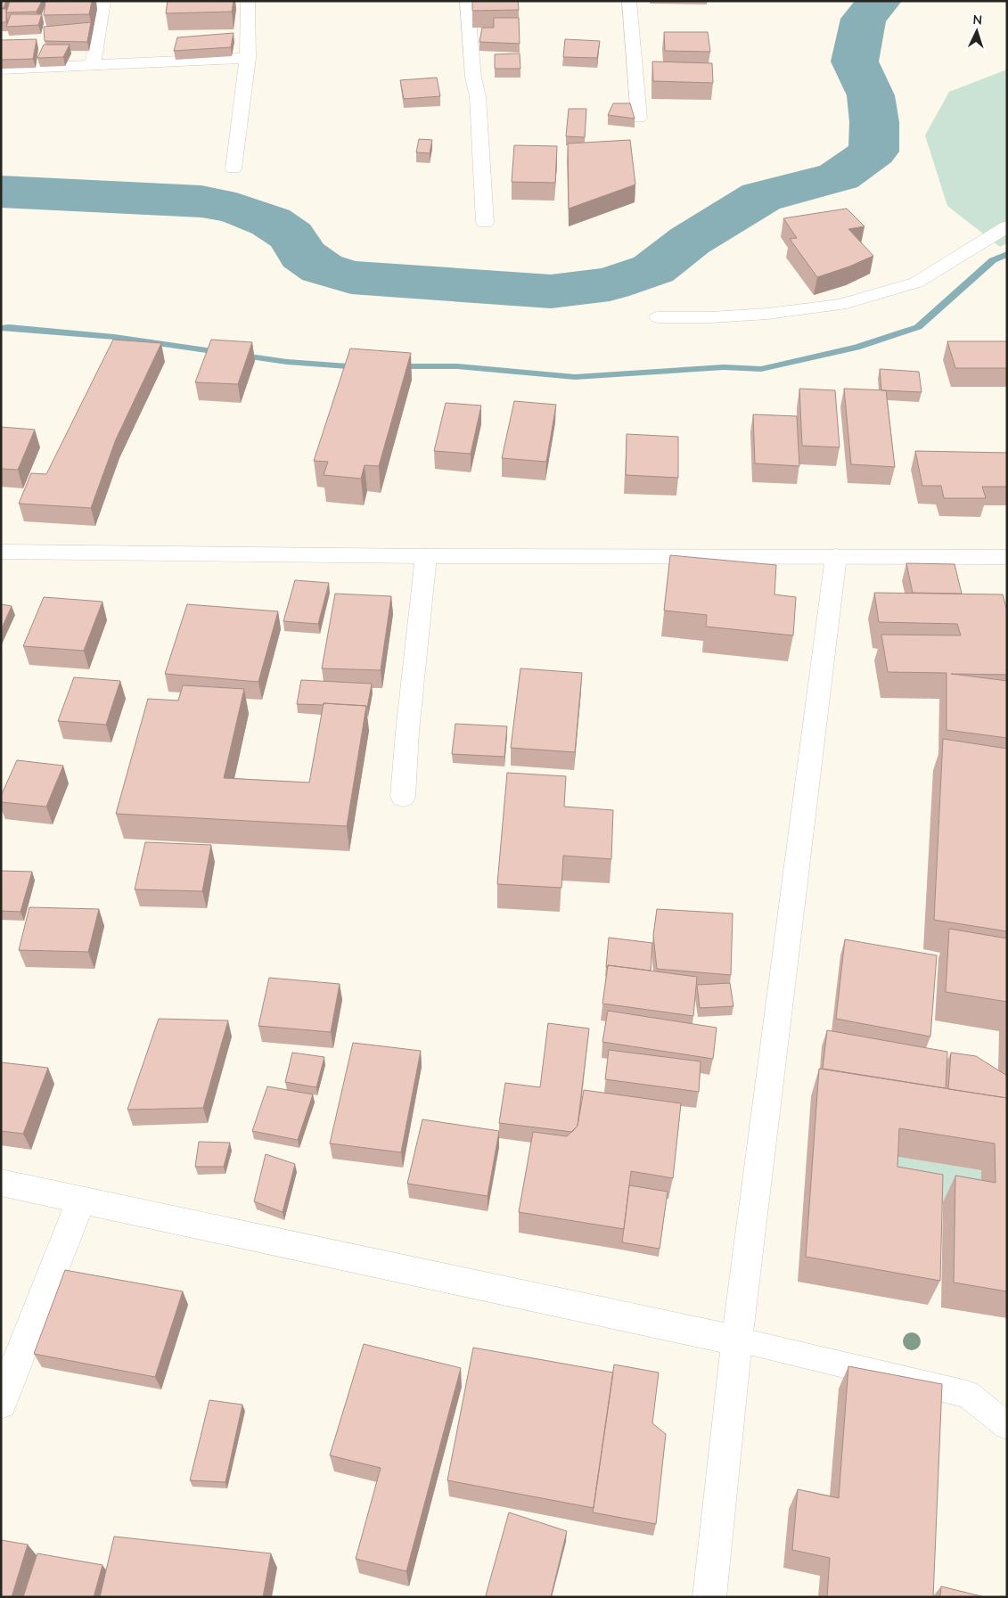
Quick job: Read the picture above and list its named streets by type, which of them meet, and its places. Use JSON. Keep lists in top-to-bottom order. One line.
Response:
{"north":"top"}
